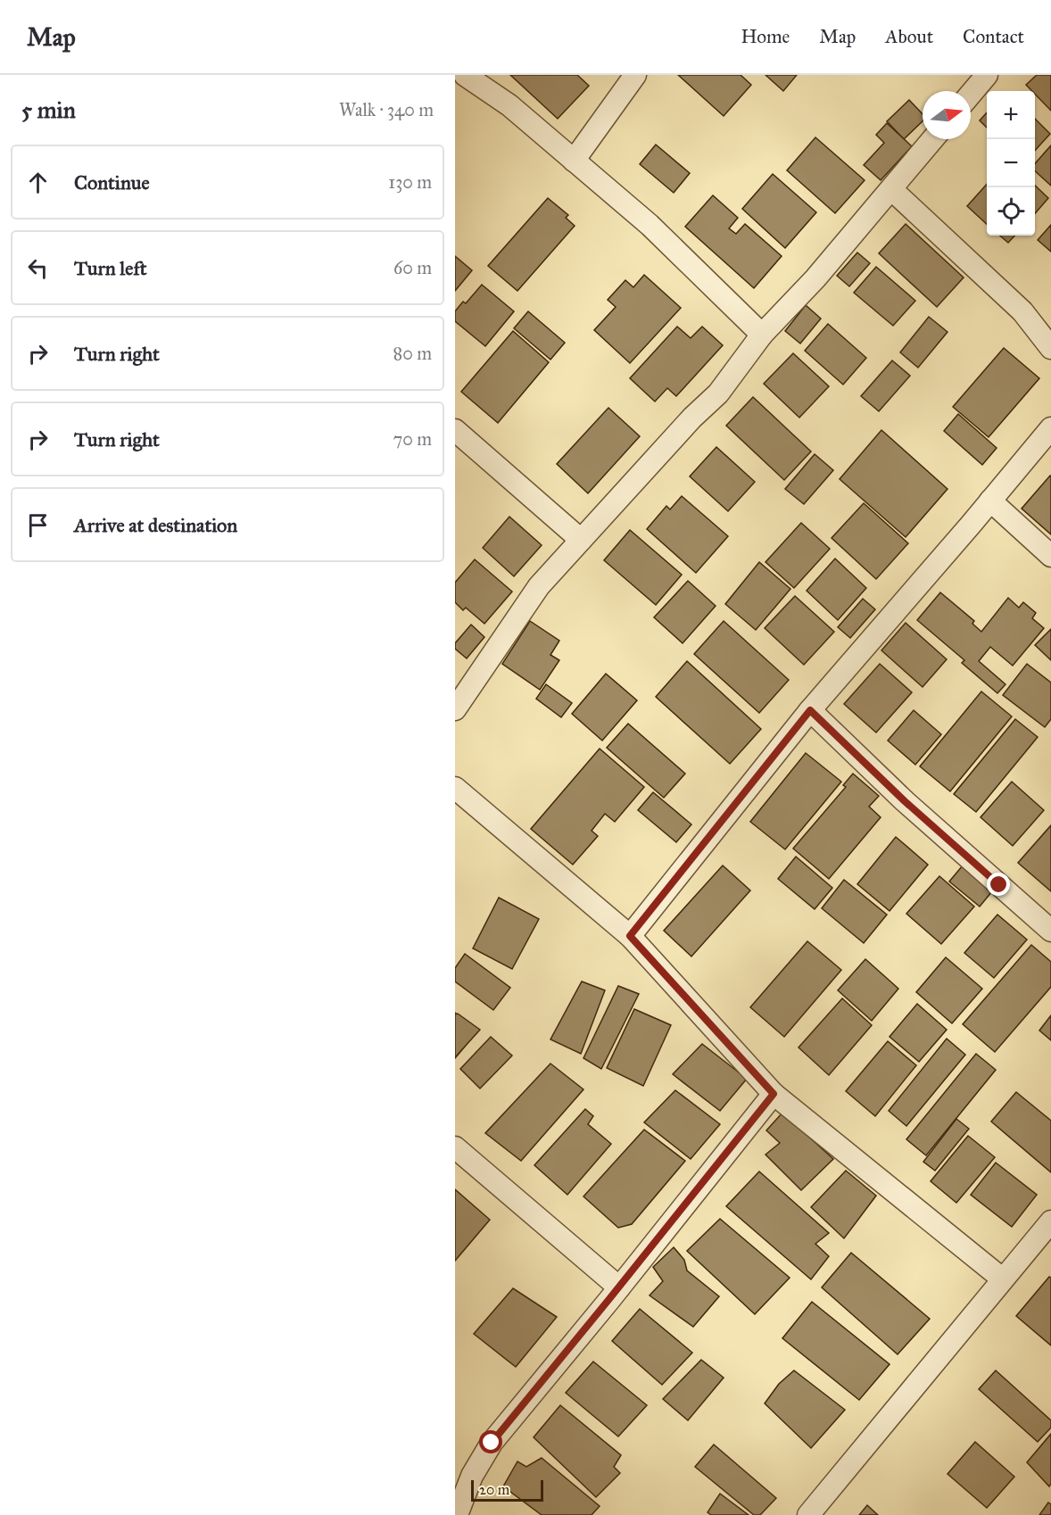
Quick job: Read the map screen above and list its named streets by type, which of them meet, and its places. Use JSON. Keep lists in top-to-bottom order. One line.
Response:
{"scale_bar":"20 m","north":"right","page":{"header":"Map","nav":["Home","Map","About","Contact"],"heading":["5 min","Walk · 340 m"],"map_buttons":["+","−"],"list":[["Continue","130 m"],["Turn left","60 m"],["Turn right","80 m"],["Turn right","70 m"],"Arrive at destination"],"scale":"20 m"}}
